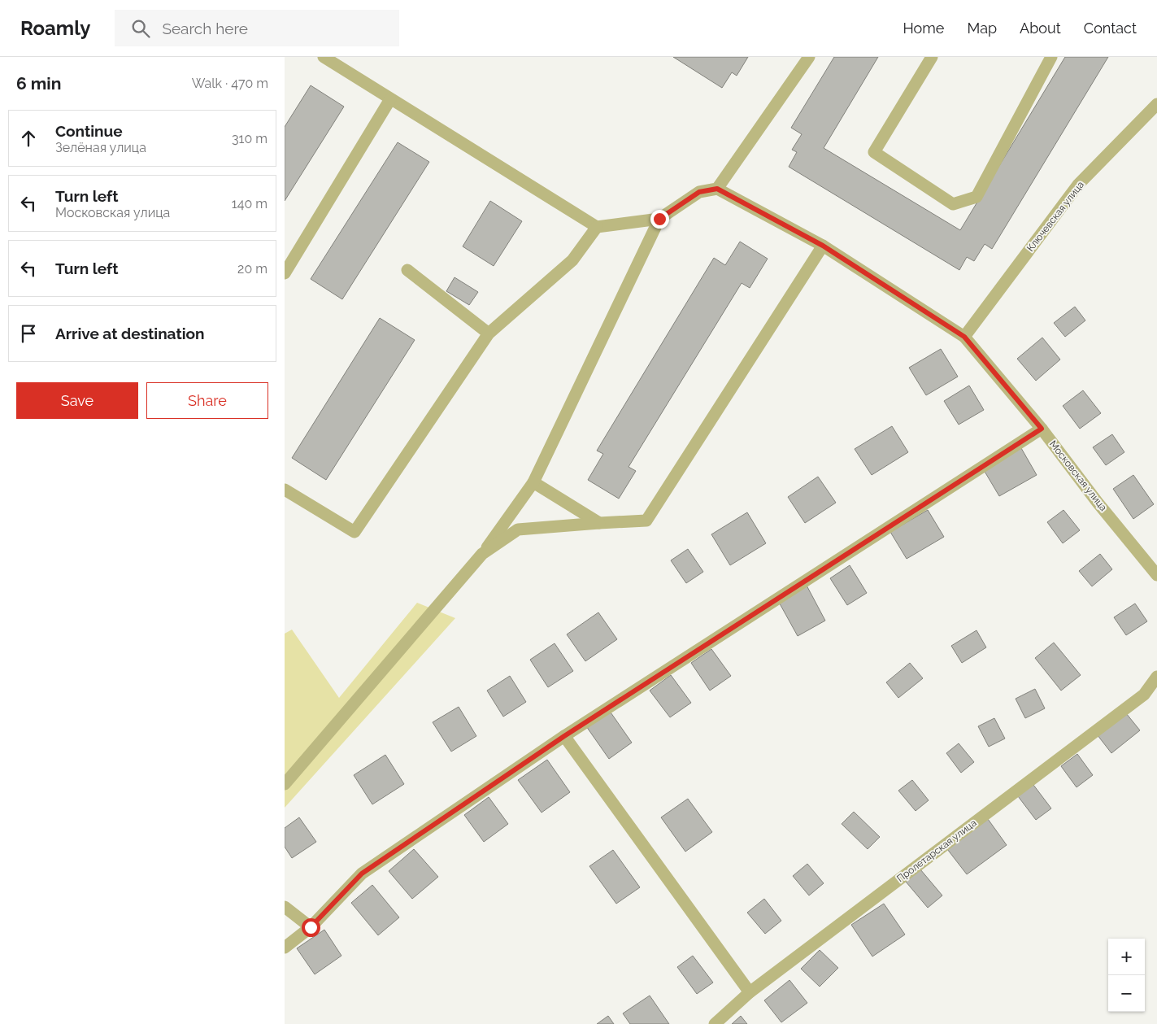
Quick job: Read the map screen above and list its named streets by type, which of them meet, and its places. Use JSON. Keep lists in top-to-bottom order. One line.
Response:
{"streets":{"street":["Ключевская улица","Московская улица","Пролетарская улица"]},"crossings":[["Ключевская улица","Московская улица"]],"page":{"header":"Roamly","search":"Search here","nav":["Home","Map","About","Contact"],"heading":["6 min","Walk · 470 m"],"list":[["Continue","Зелёная улица","310 m"],["Turn left","Московская улица","140 m"],["Turn left","20 m"],"Arrive at destination"],"buttons":["Save","Share"],"map_buttons":["+","−"]}}
